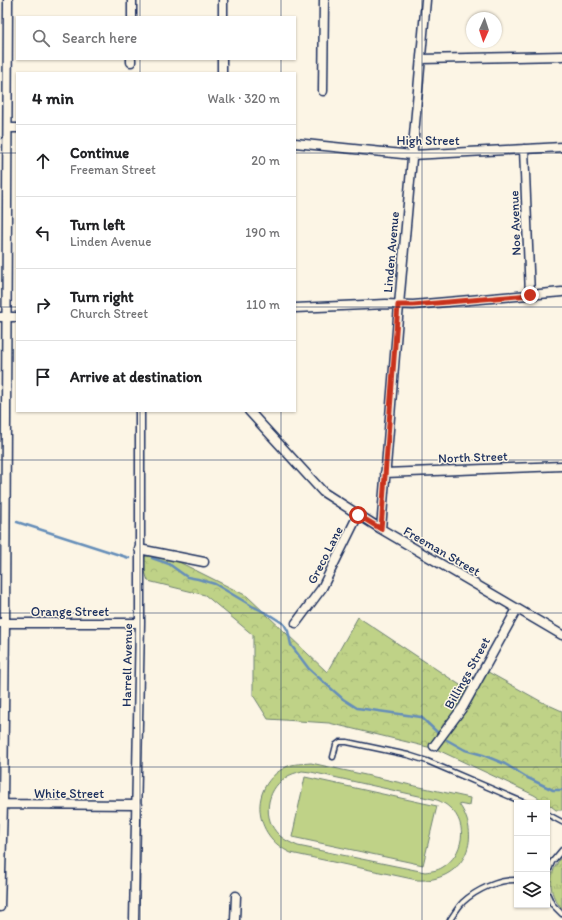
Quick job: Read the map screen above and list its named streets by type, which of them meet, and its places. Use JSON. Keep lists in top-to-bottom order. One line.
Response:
{"streets":{"street":["High Street","Noe Avenue","Linden Avenue","North Street","Freeman Street","Greco Lane","Orange Street","Harrell Avenue","Billings Street","White Street"]},"crossings":[["High Street","Noe Avenue"],["High Street","Linden Avenue"],["Linden Avenue","North Street"],["Linden Avenue","Freeman Street"],["Freeman Street","Greco Lane"],["Freeman Street","Billings Street"],["Orange Street","Harrell Avenue"],["Harrell Avenue","White Street"]],"north":"bottom","page":{"search":"Search here","heading":["4 min","Walk · 320 m"],"list":[["Continue","Freeman Street","20 m"],["Turn left","Linden Avenue","190 m"],["Turn right","Church Street","110 m"],"Arrive at destination"],"map_buttons":["+","−"]}}
